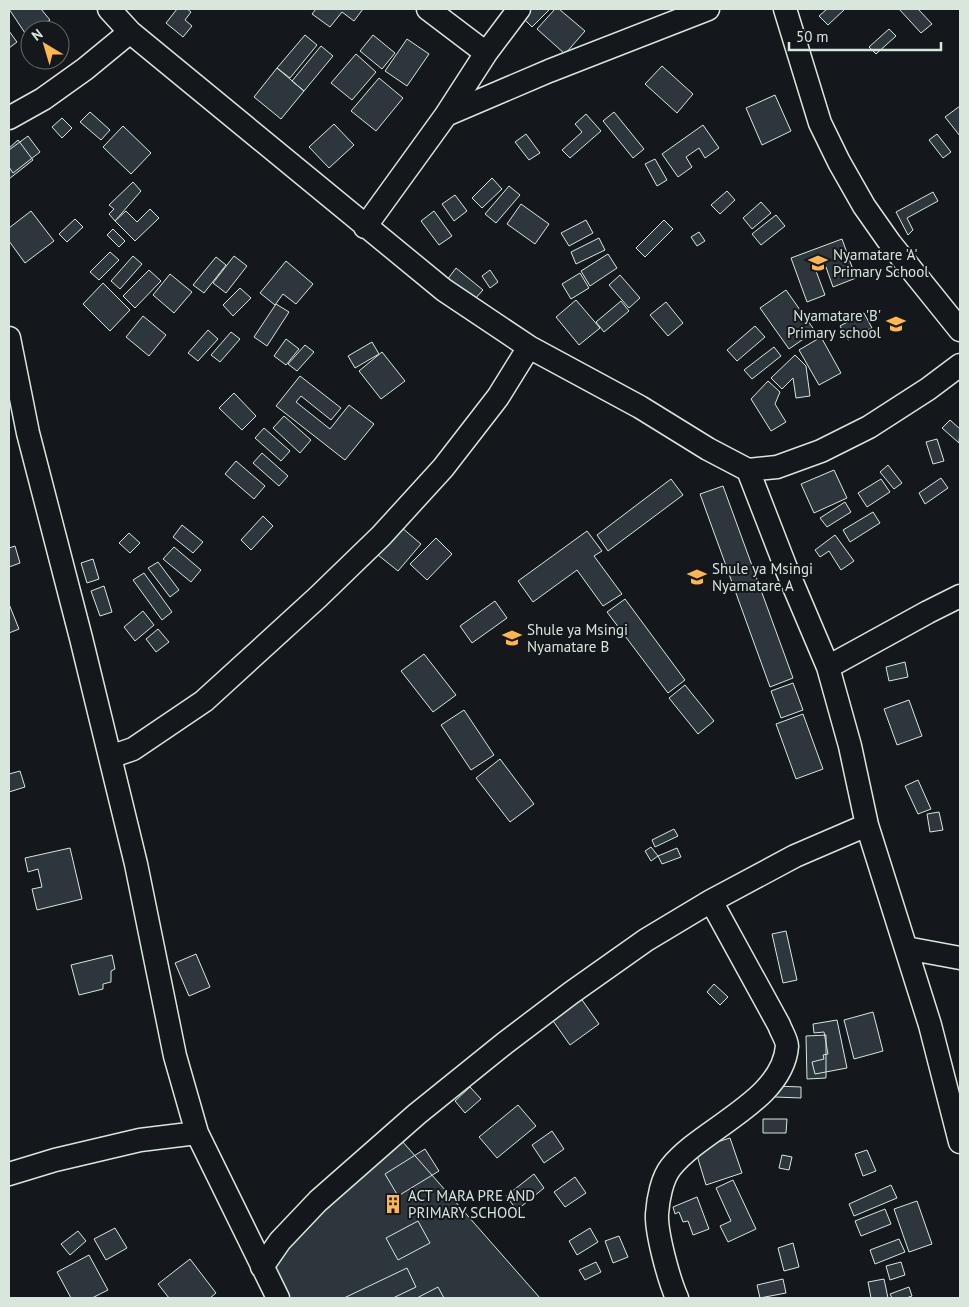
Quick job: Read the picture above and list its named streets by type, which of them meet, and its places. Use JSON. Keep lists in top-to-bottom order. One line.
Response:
{"places":{"school or university":["Nyamatare 'A' Primary School","Nyamatare 'B' Primary school","Shule ya Msingi Nyamatare A","Shule ya Msingi Nyamatare B"],"building":["ACT MARA PRE AND PRIMARY SCHOOL"]},"scale_bar":"50 m","north":"top left"}
